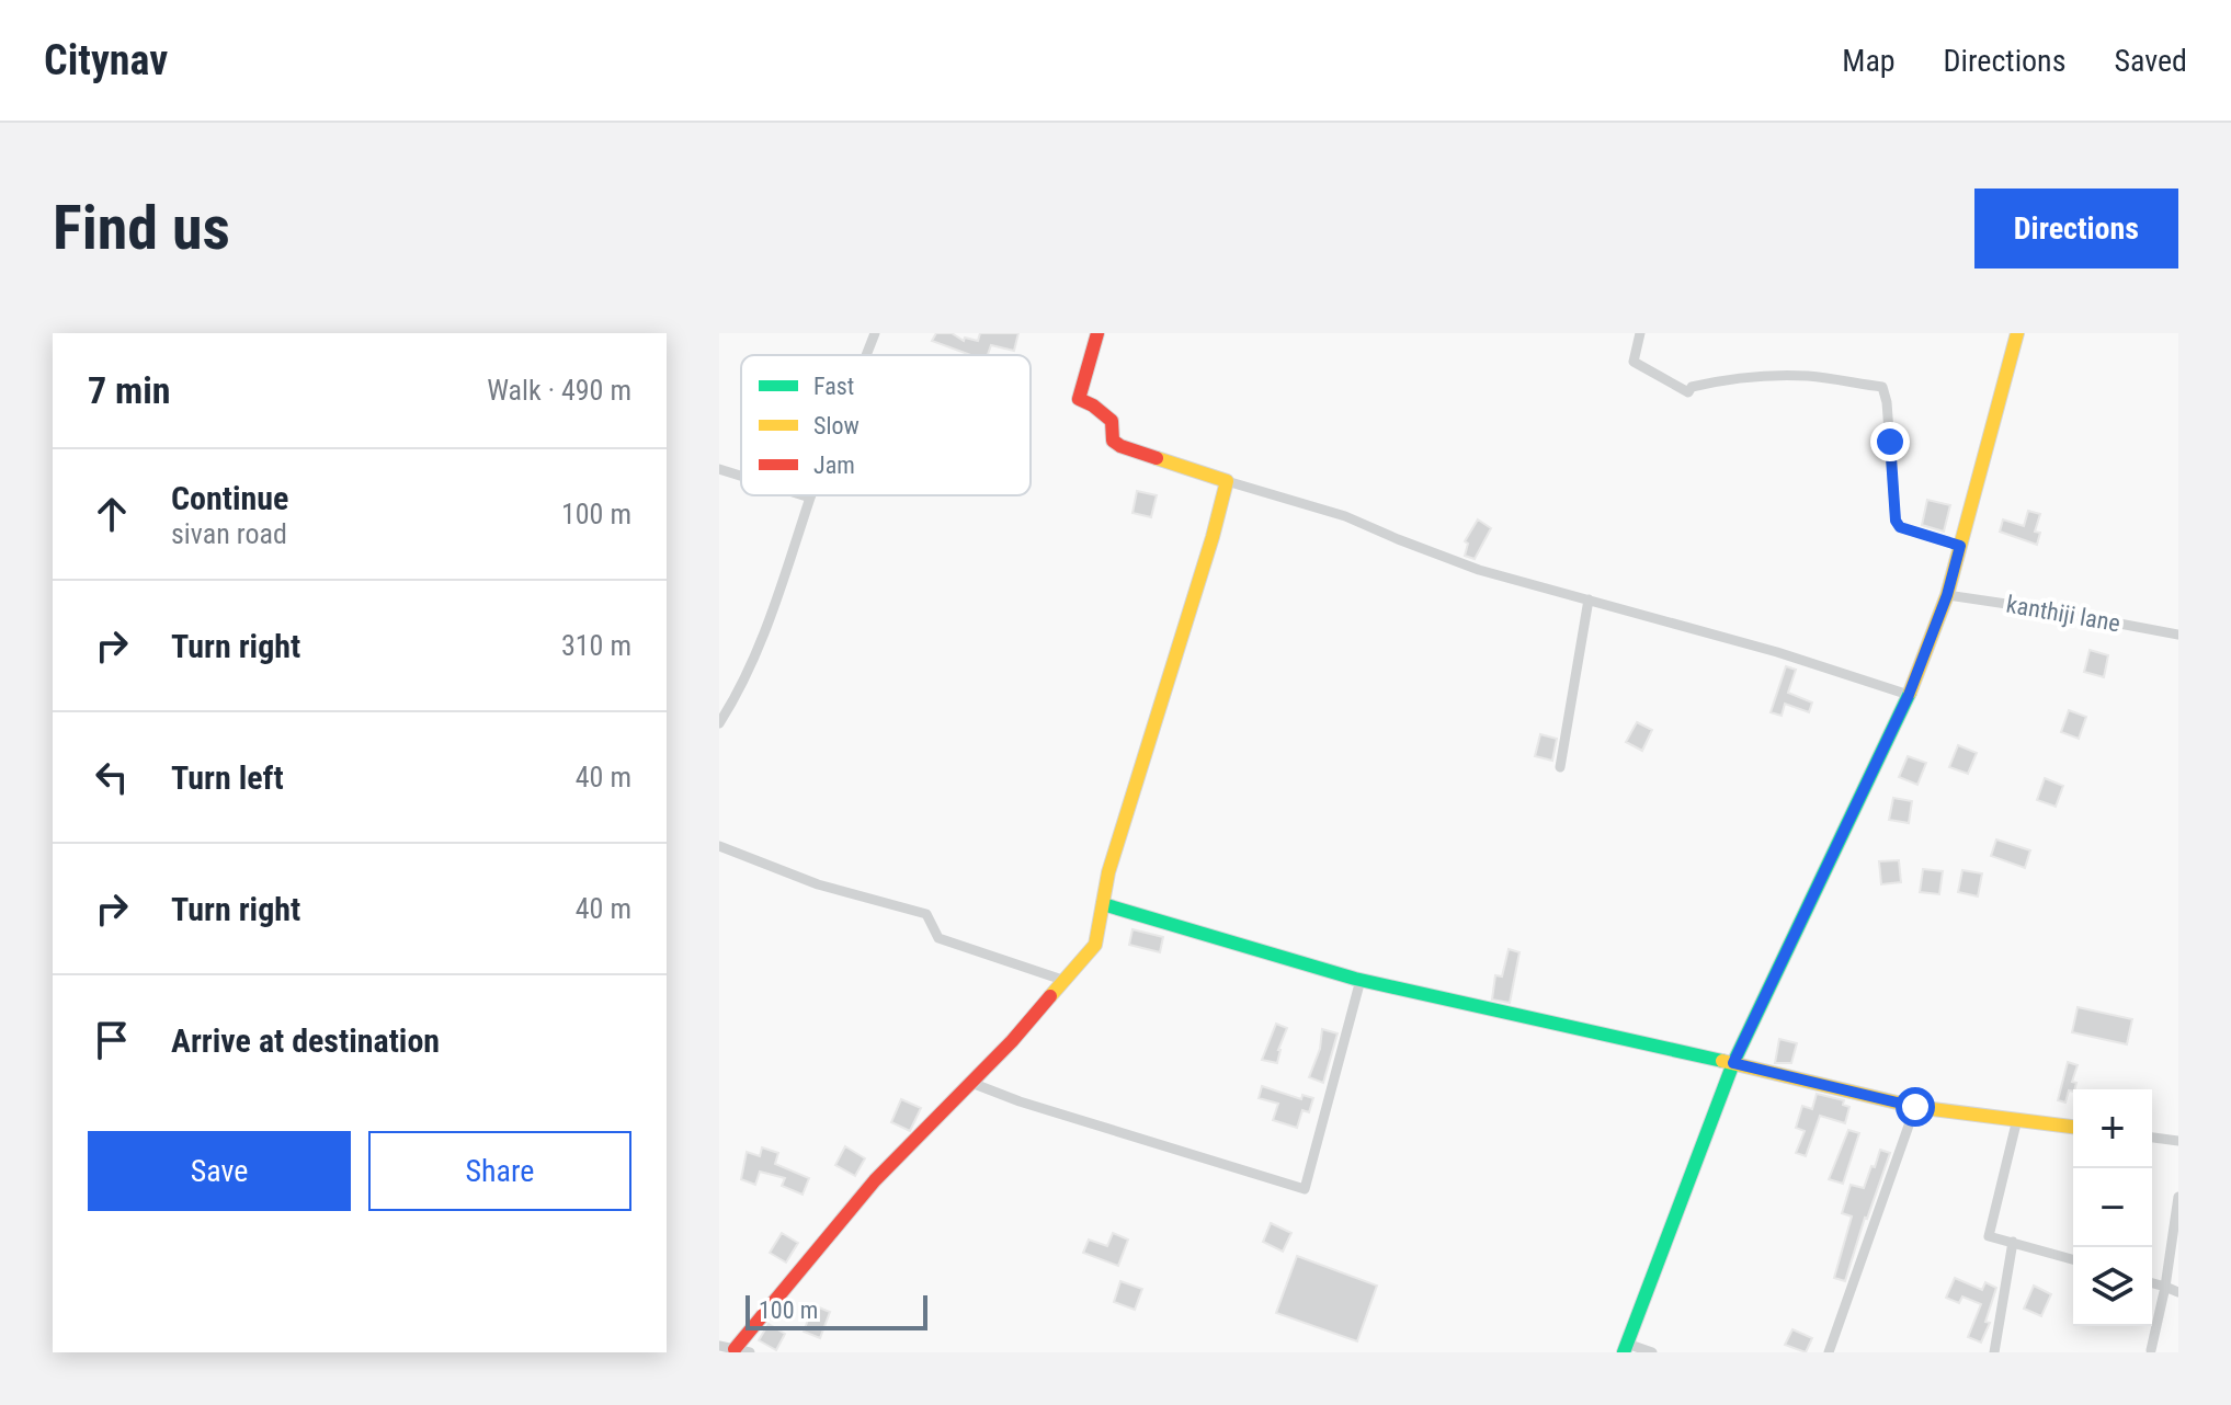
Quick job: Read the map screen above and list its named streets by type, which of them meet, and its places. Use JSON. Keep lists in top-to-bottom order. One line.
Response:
{"streets":{"street":["kanthiji lane"]},"legend":["Fast","Slow","Jam"],"scale_bar":"100 m","page":{"header":"Citynav","nav":["Map","Directions","Saved"],"buttons":["Directions",["Save","Share"]],"title":"Find us","heading":["7 min","Walk · 490 m"],"list":[["Continue","sivan road","100 m"],["Turn right","310 m"],["Turn left","40 m"],["Turn right","40 m"],"Arrive at destination"],"map_buttons":["+","−"],"scale":"100 m"}}
